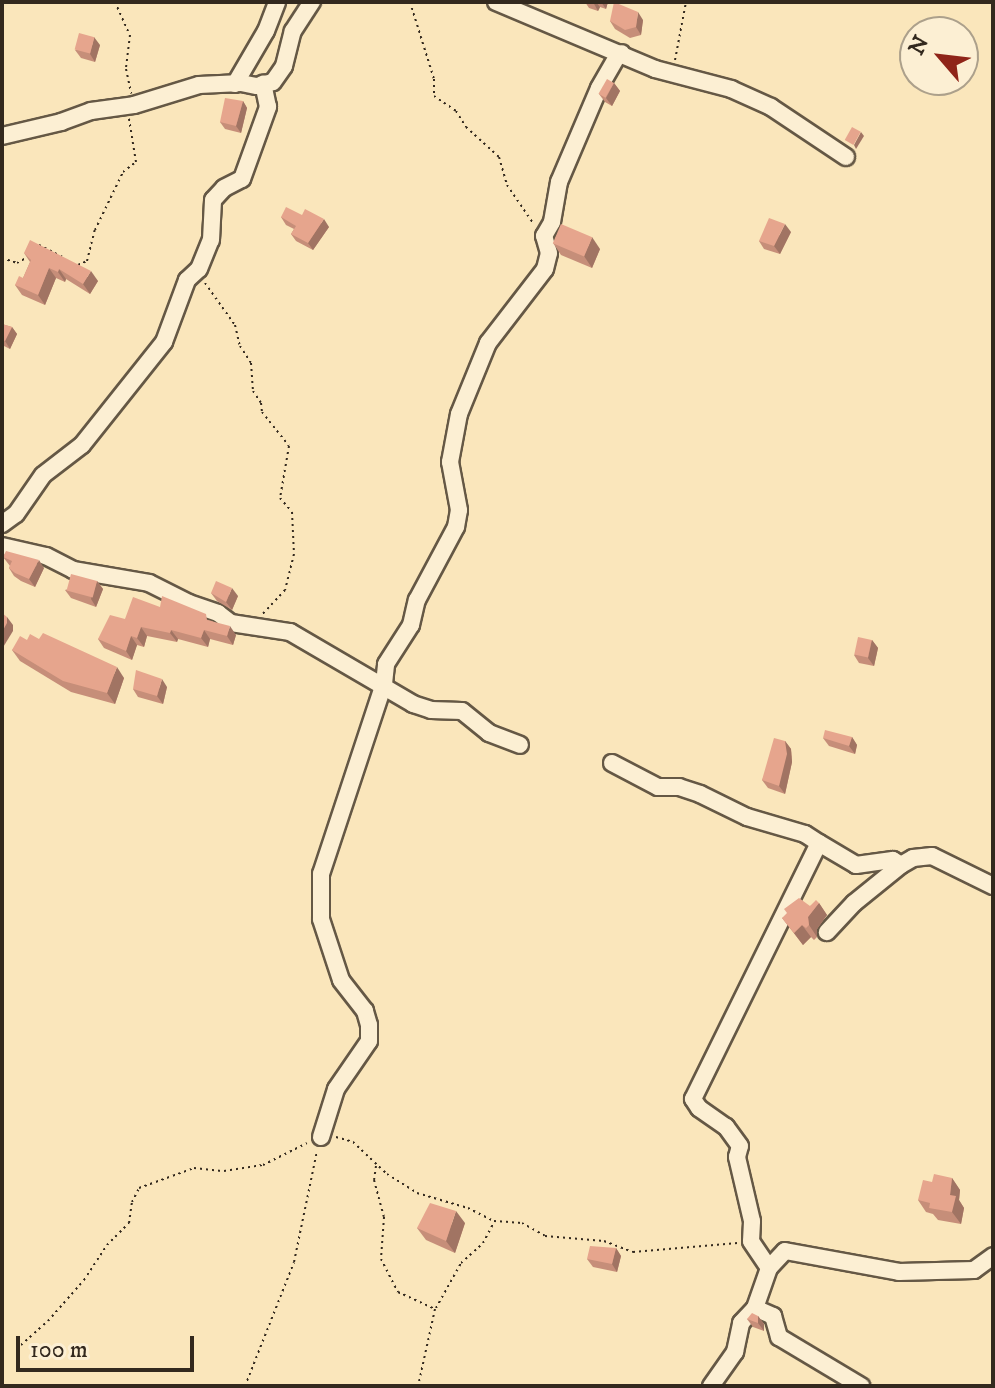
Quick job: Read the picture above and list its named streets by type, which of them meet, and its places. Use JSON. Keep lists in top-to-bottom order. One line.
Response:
{"scale_bar":"100 m","north":"top left"}
